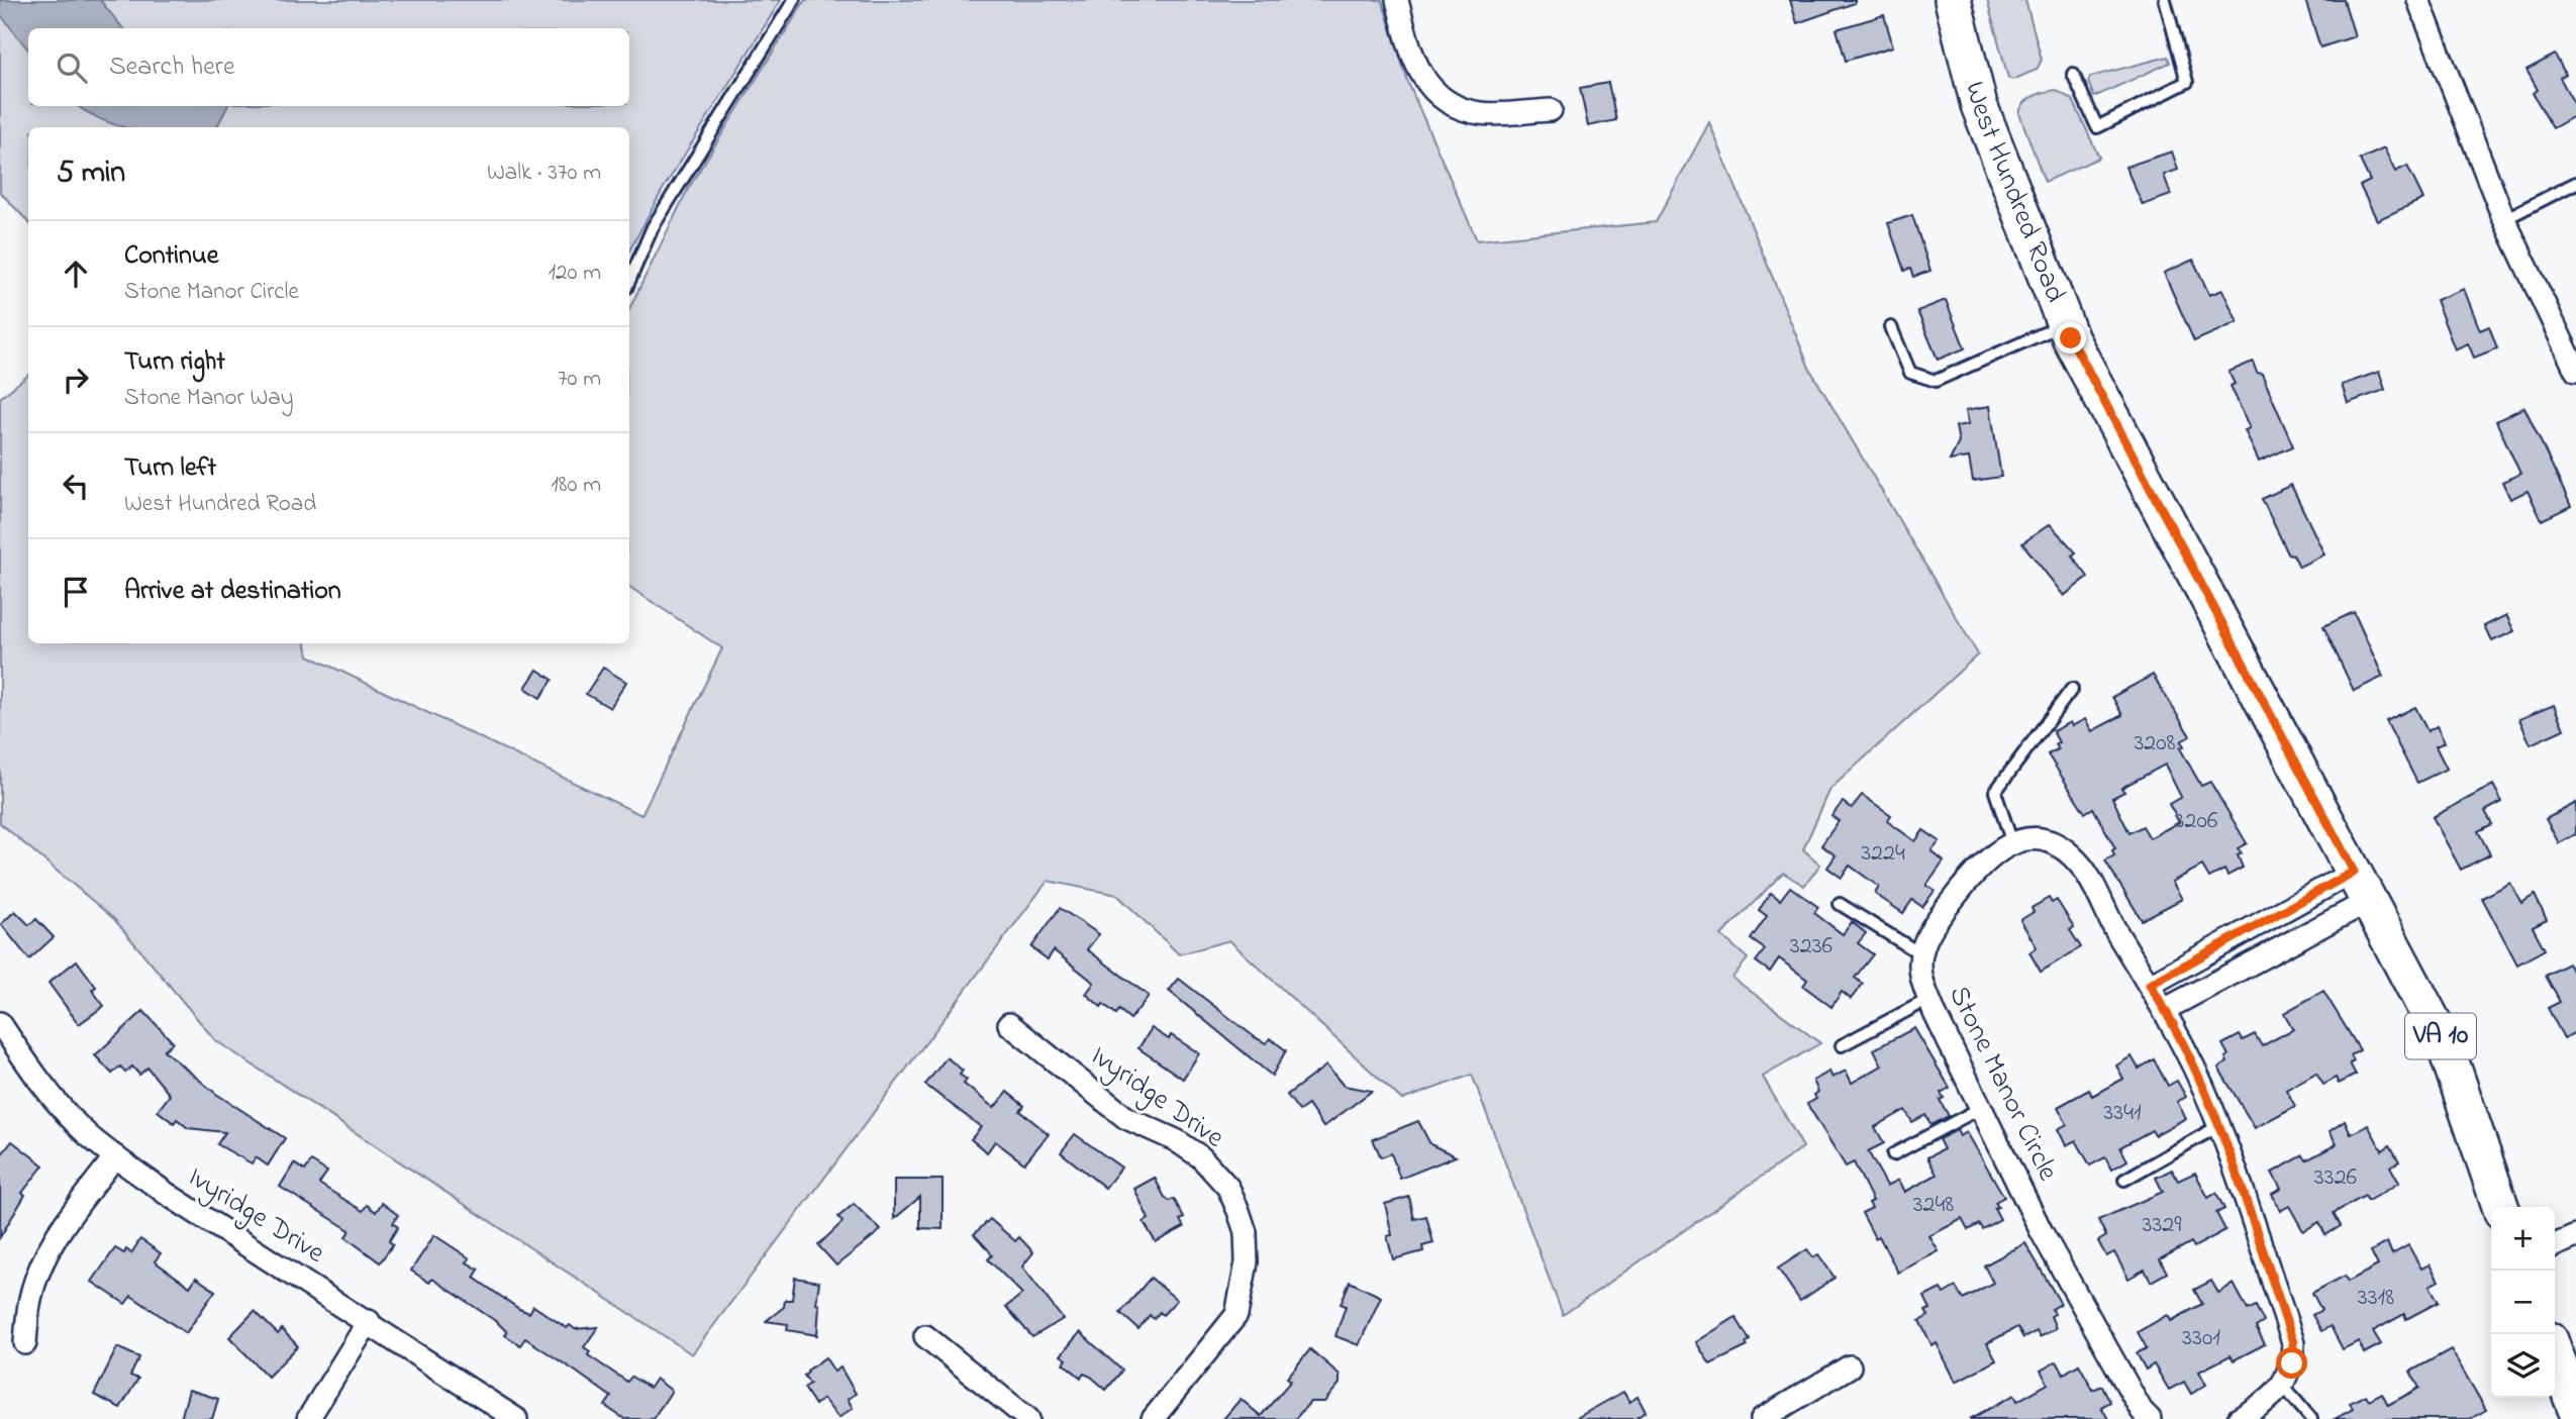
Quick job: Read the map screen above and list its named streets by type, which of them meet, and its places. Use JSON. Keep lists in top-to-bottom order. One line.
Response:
{"streets":{"main road":["West Hundred Road","VA 10"],"street":["Stone Manor Circle","Ivyridge Drive"]},"house_numbers":["3208","3206","3224","3236","3341","3326","3248","3329","3318","3301"],"page":{"search":"Search here","heading":["5 min","Walk · 370 m"],"list":[["Continue","Stone Manor Circle","120 m"],["Turn right","Stone Manor Way","70 m"],["Turn left","West Hundred Road","180 m"],"Arrive at destination"],"map_buttons":["+","−"]}}
